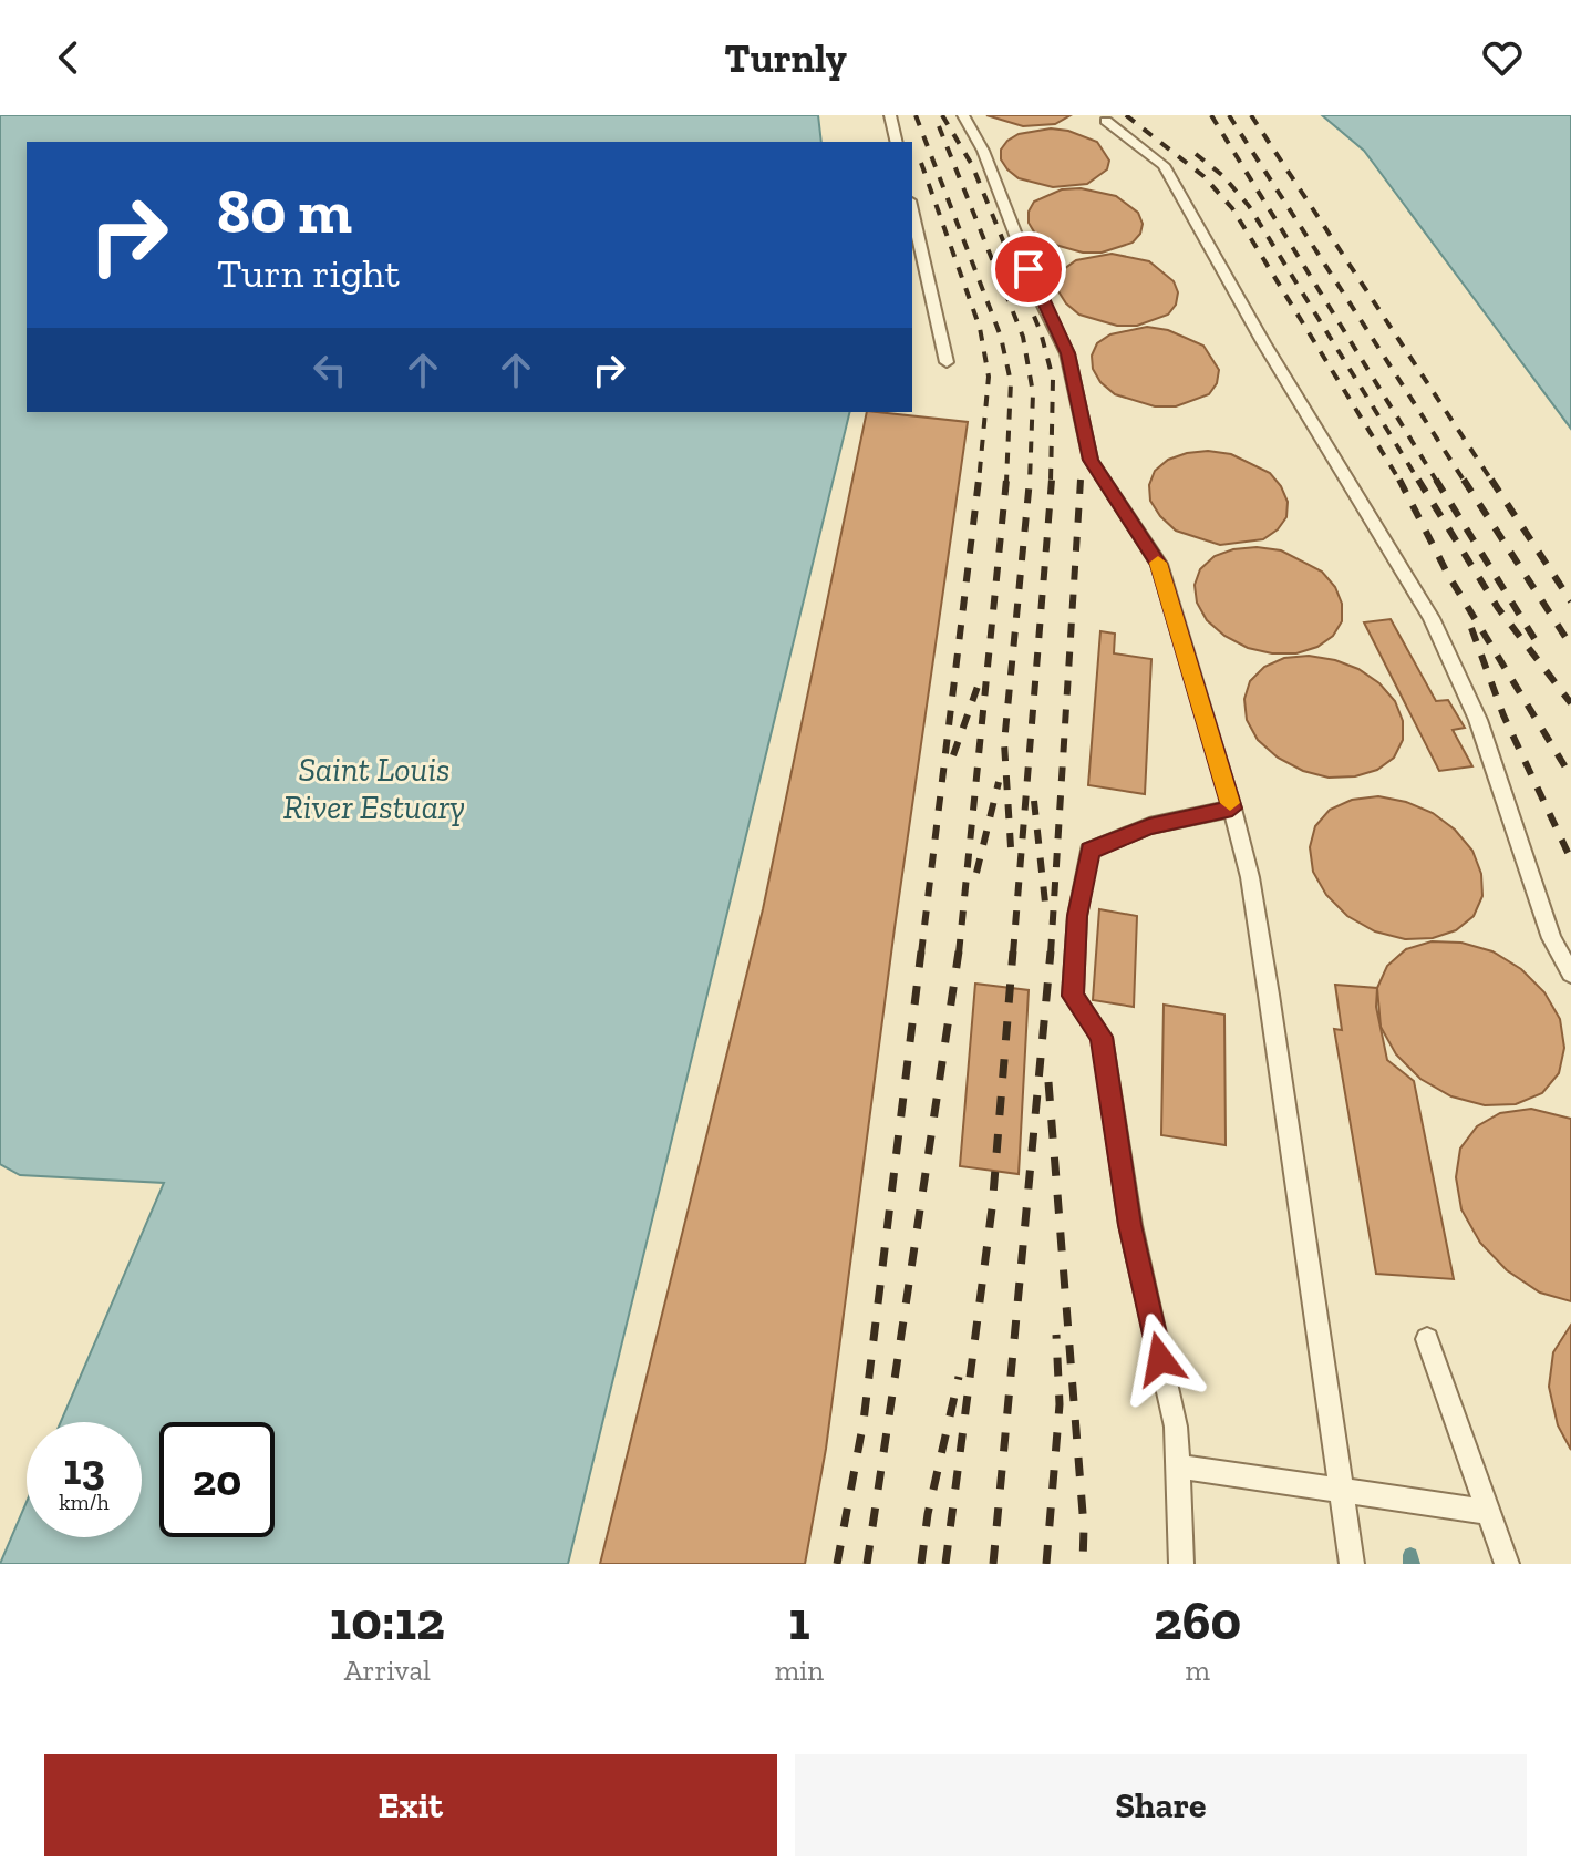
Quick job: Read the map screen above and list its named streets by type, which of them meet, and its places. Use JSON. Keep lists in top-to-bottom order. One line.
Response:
{"water":["Saint Louis River Estuary"],"page":{"header":"Turnly","turn":["80 m","Turn right"],"speed":"13 km/h","limit":"20","eta":["10:12","Arrival","1","min","260","m"],"buttons":["Exit","Share"]}}
